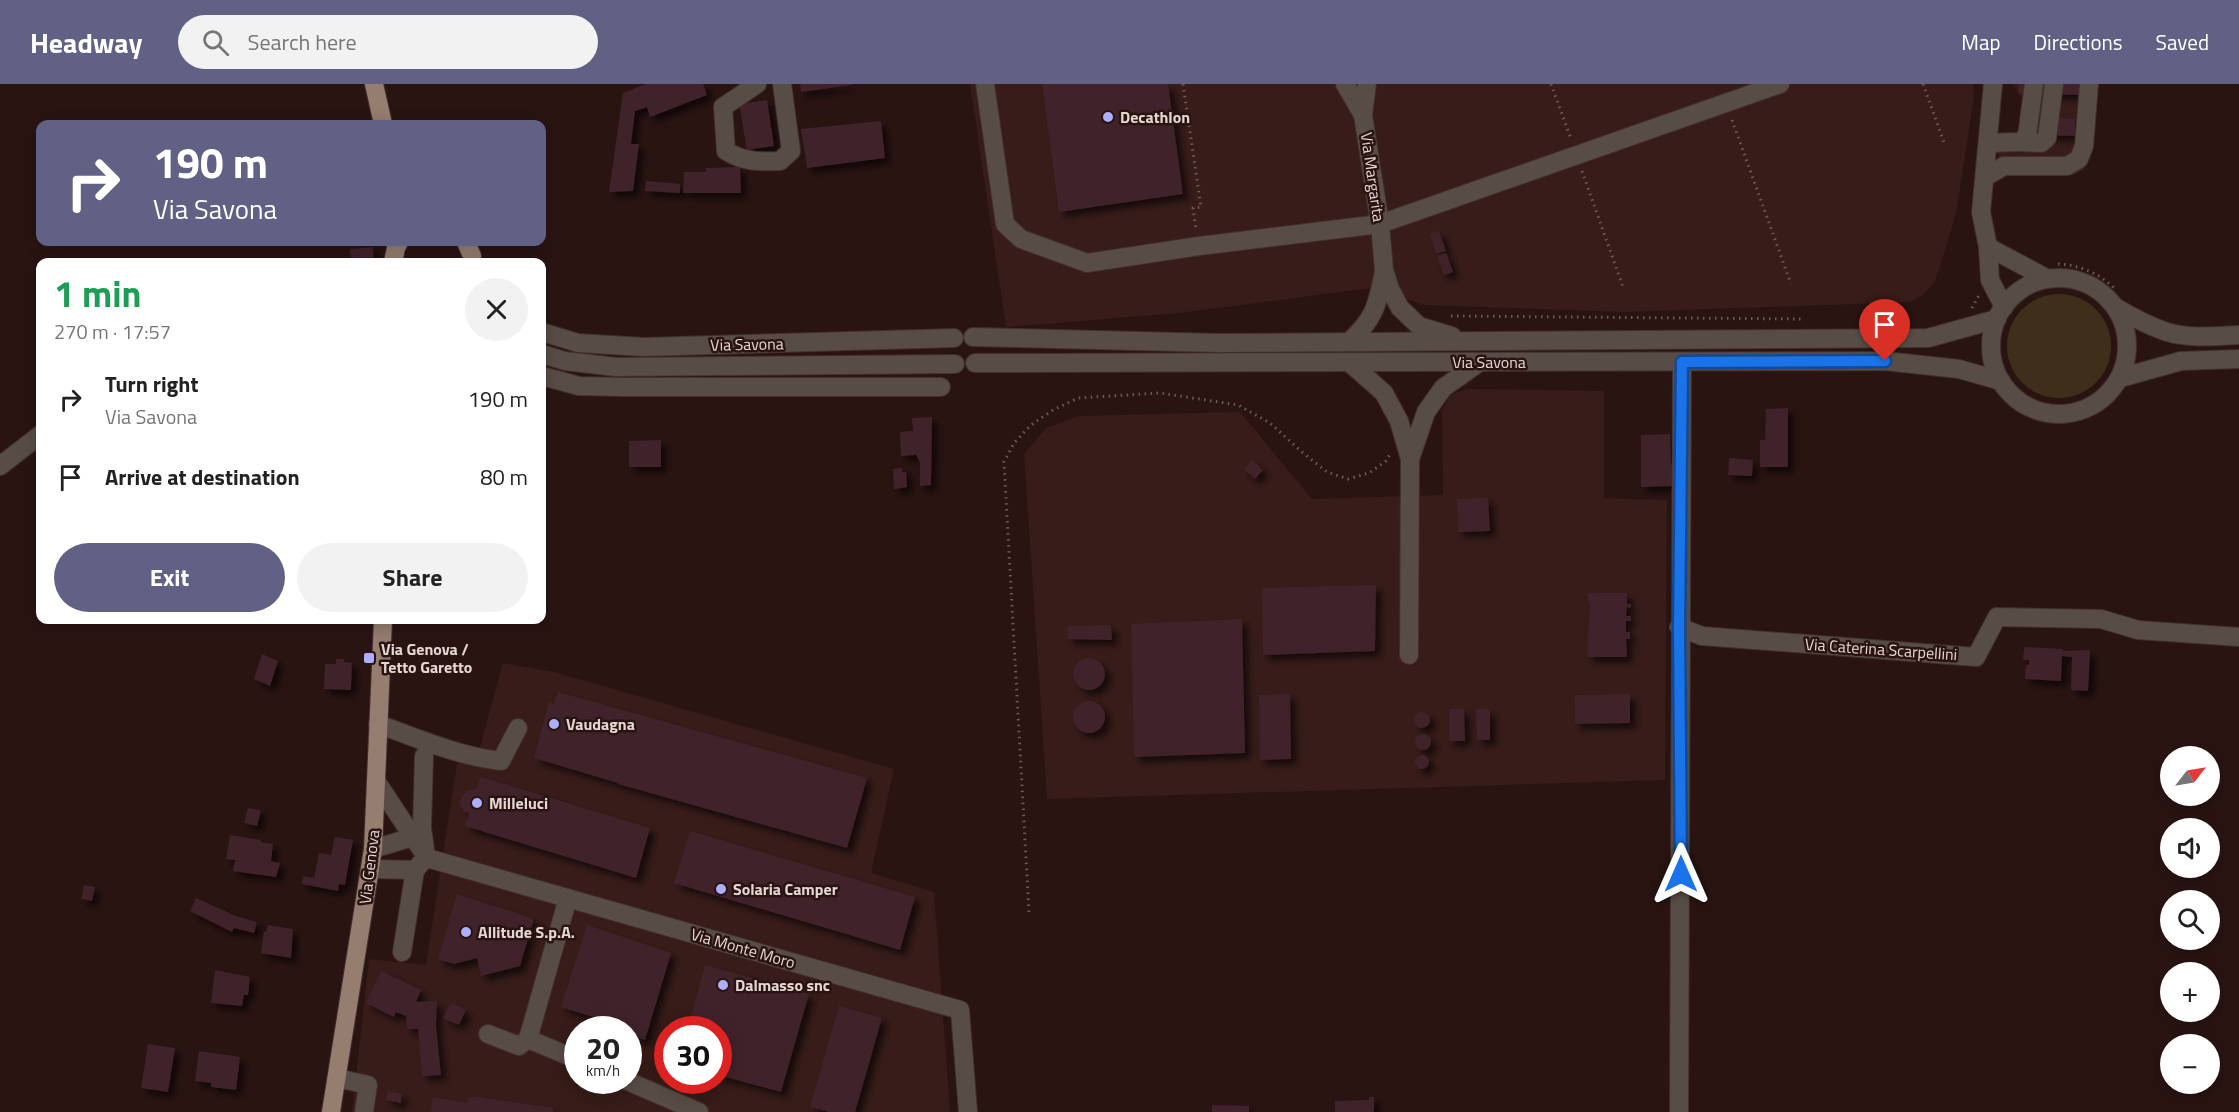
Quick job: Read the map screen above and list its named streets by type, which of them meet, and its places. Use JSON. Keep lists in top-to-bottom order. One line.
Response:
{"streets":{"main road":["Via Genova"],"street":["Via Margarita","Via Savona","Via Caterina Scarpellini","Via Monte Moro"]},"crossings":[["Via Margarita","Via Savona"],["Via Genova","Via Monte Moro"]],"places":{"other":["Decathlon","Vaudagna","Milleluci","Solaria Camper","Allitude S.p.A.","Dalmasso snc"],"transit":["Via Genova / Tetto Garetto"]},"north":"top right","page":{"header":"Headway","search":"Search here","nav":["Map","Directions","Saved"],"turn":["190 m","Via Savona"],"heading":["1 min","270 m · 17:57"],"list":[{"name":"Turn right","note":"Via Savona","value":"190 m"},{"name":"Arrive at destination","value":"80 m"}],"buttons":["Exit","Share"],"map_buttons":["+","−"],"speed":"20 km/h","limit":"30"}}
